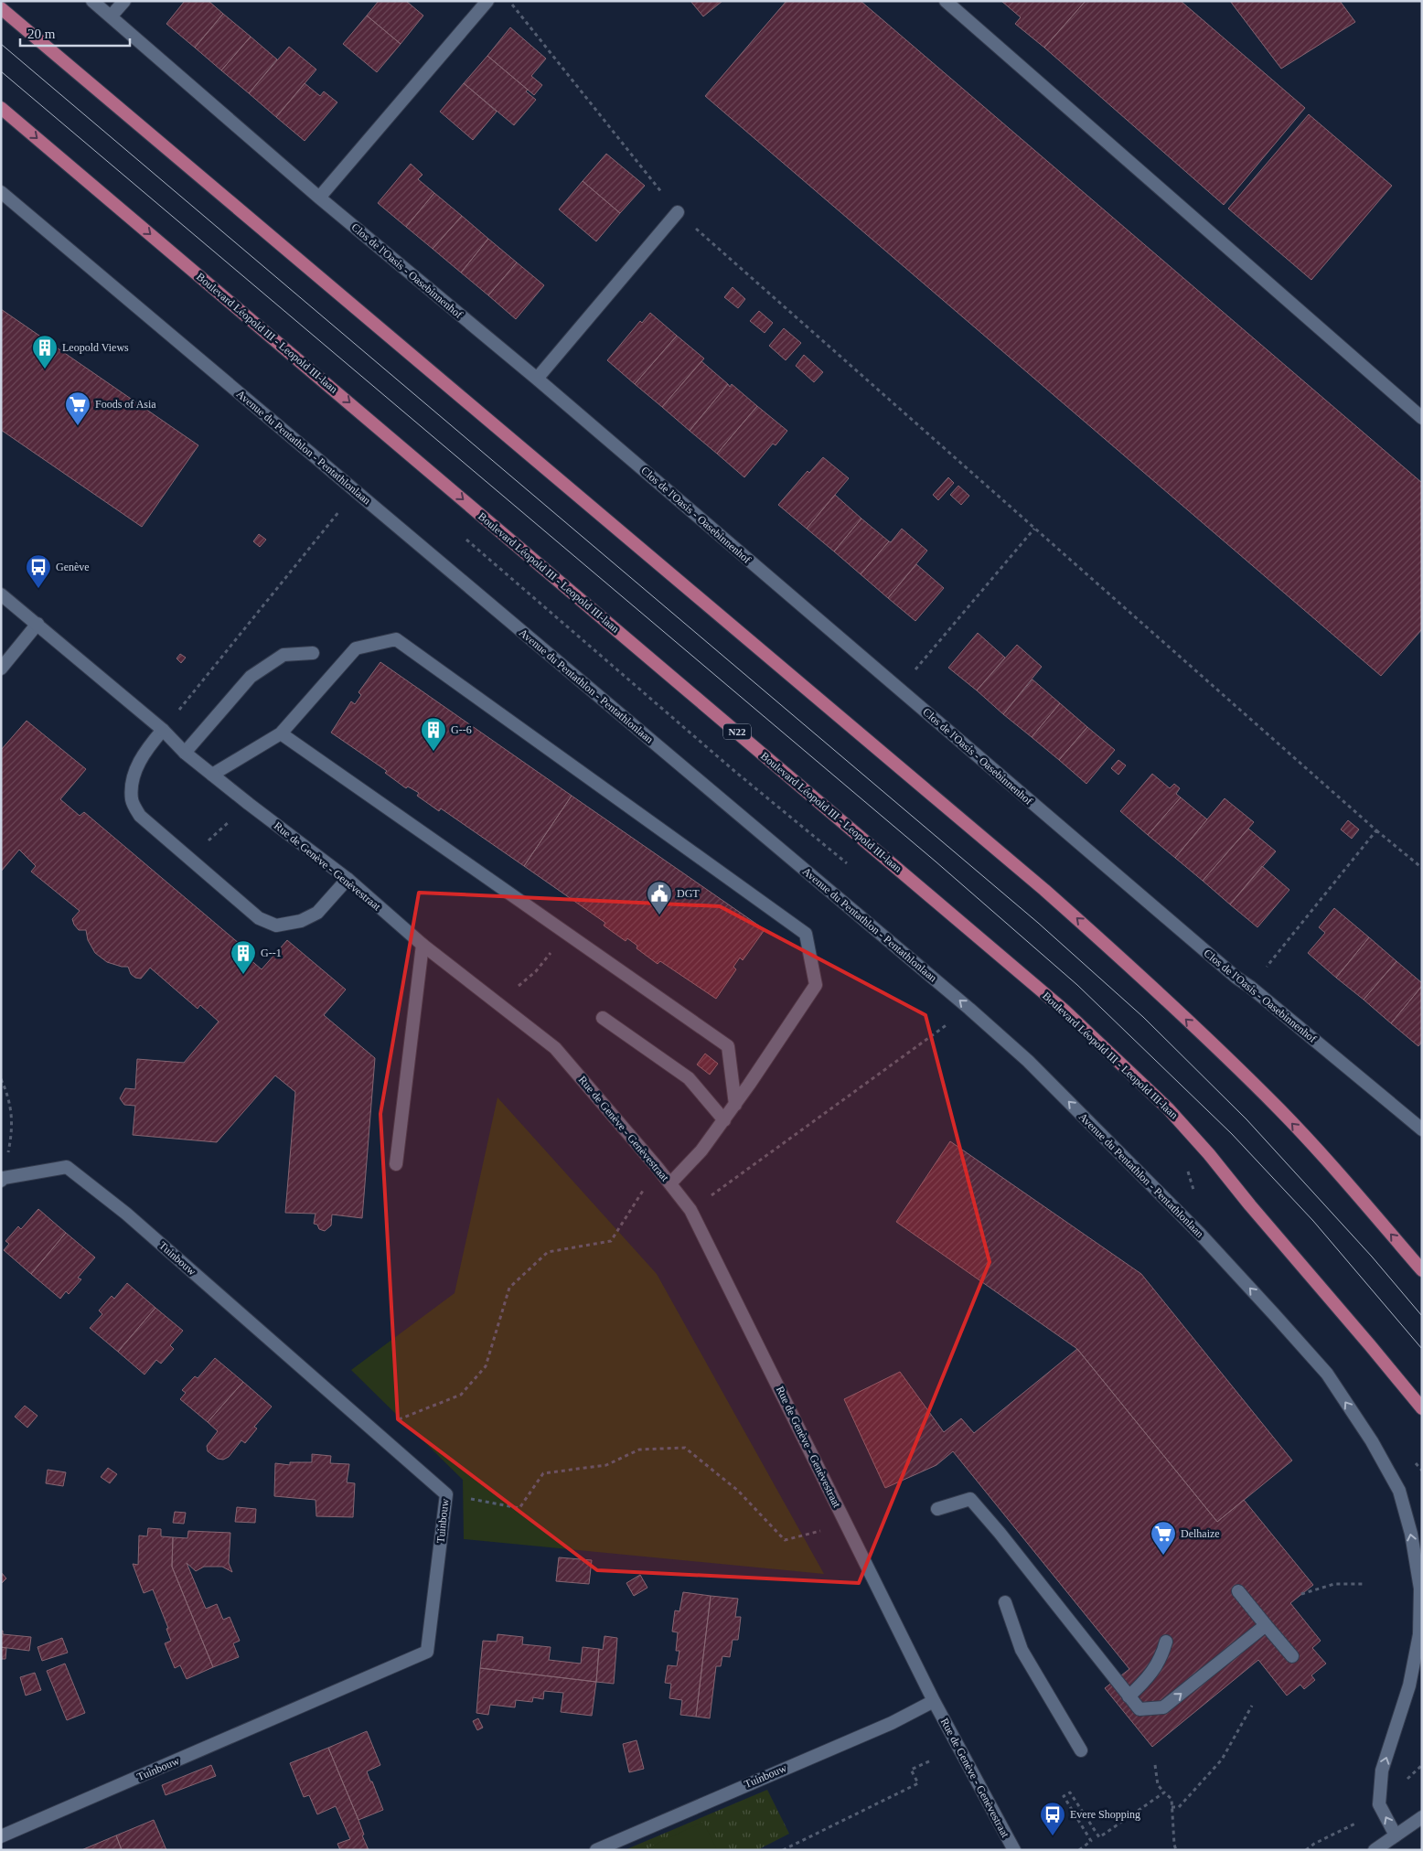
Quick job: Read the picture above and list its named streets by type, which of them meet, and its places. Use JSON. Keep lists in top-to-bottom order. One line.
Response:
{"streets":{"main road":["Boulevard Léopold III - Leopold III-laan","N22"],"street":["Clos de l'Oasis - Oasebinnenhof","Avenue du Pentathlon - Pentathlonlaan","Rue de Genève - Genèvestraat","Tuinbouw"]},"crossings":[["Rue de Genève - Genèvestraat","Tuinbouw"]],"one_way":["Avenue du Pentathlon - Pentathlonlaan"],"places":{"building":["Leopold Views","G--6","G--1"],"supermarket":["Foods of Asia","Delhaize"],"bus stop":["Genève","Evere Shopping"],"public building":["DGT"]},"scale_bar":"20 m"}
